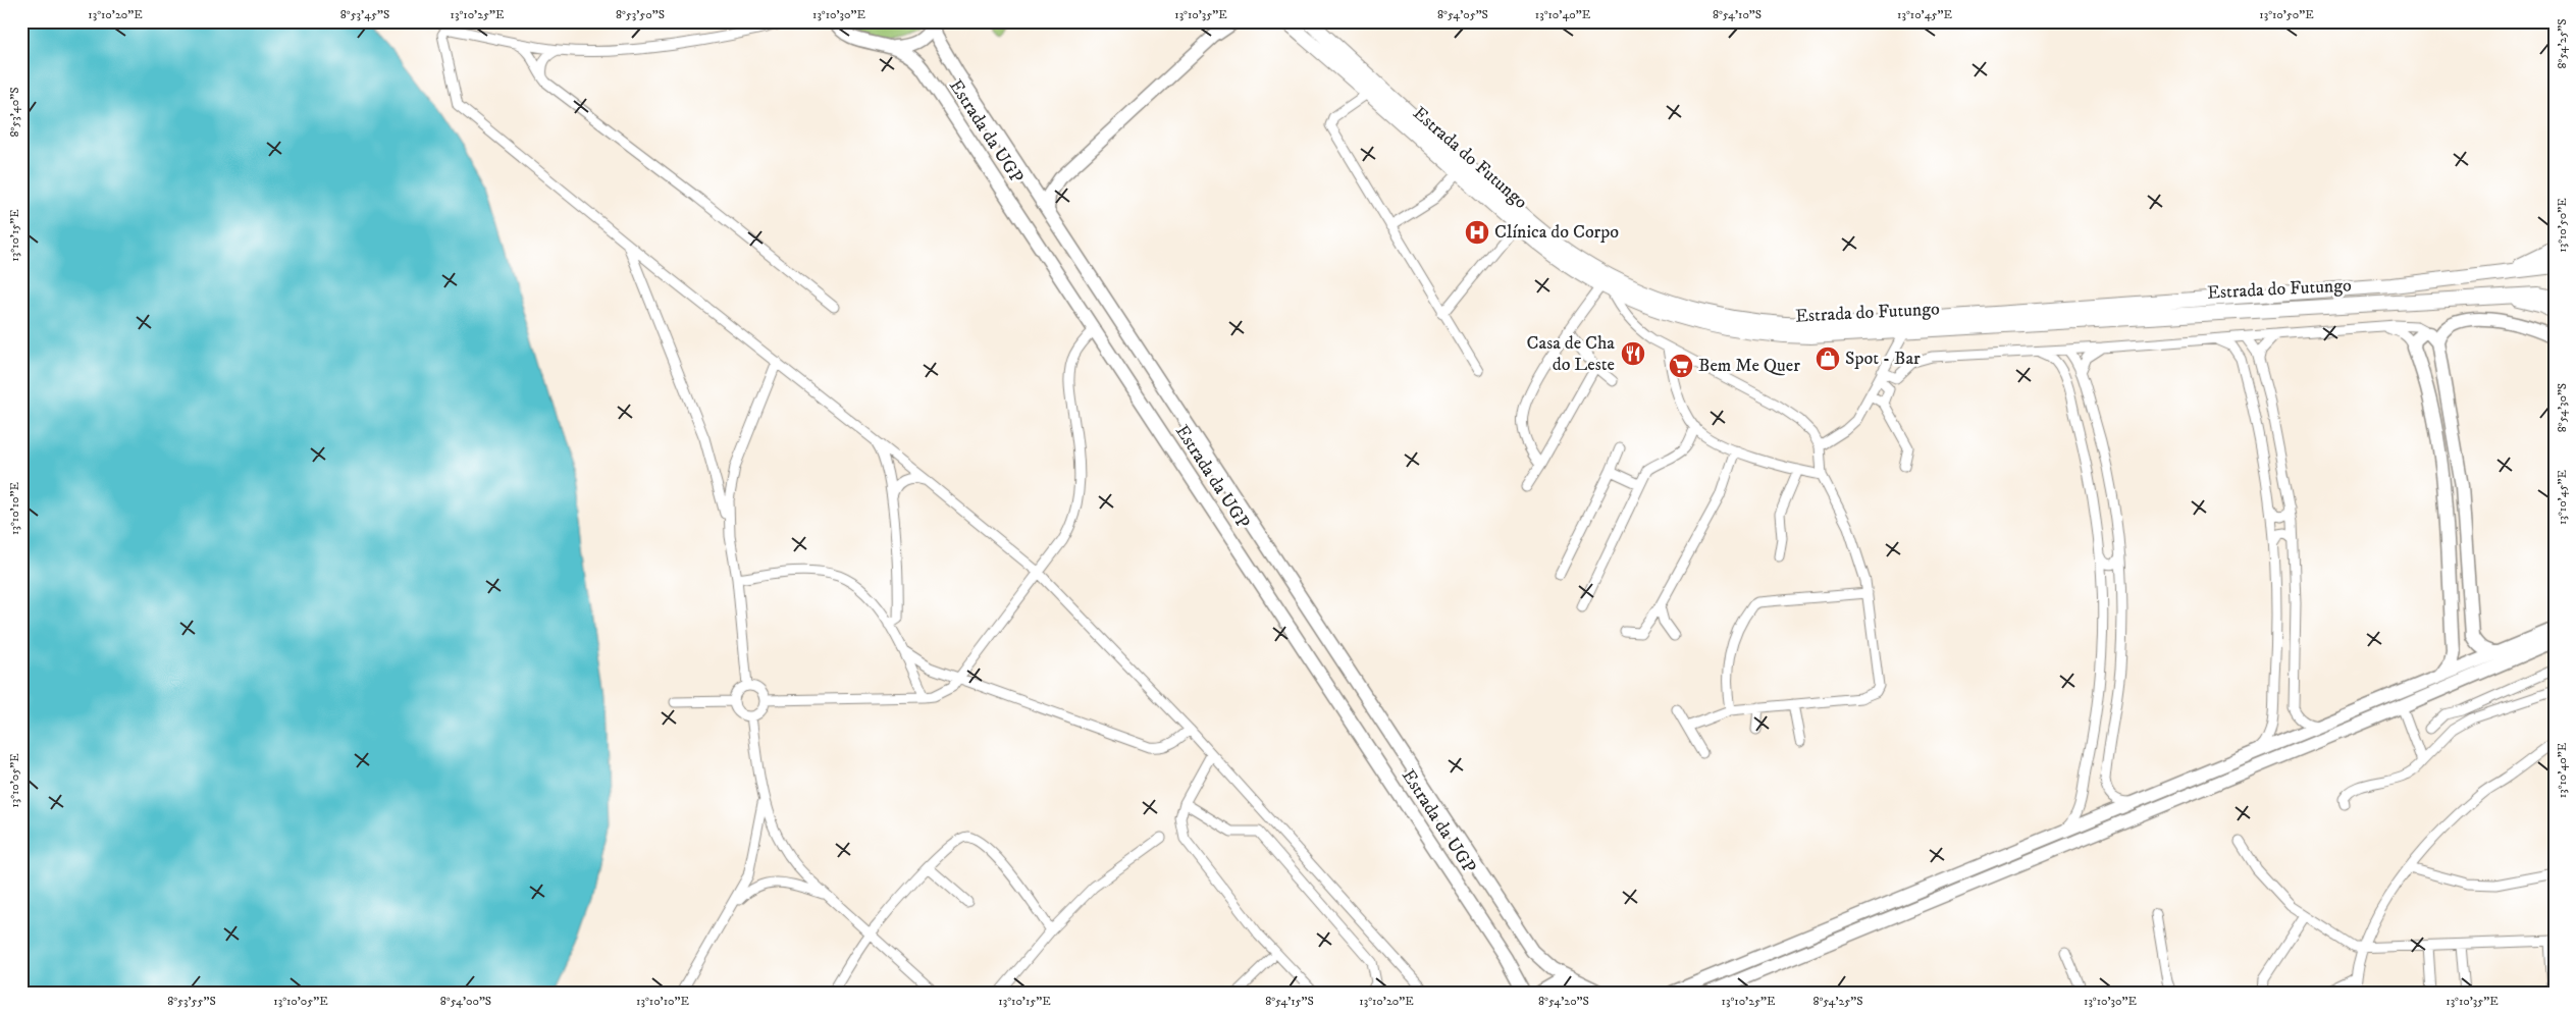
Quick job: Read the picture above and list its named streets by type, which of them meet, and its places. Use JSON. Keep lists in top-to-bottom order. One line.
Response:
{"streets":{"main road":["Estrada do Futungo"],"street":["Estrada da UGP"]},"places":{"hospital":["Clínica do Corpo"],"restaurant":["Casa de Cha do Leste"],"shop":["Spot - Bar"],"supermarket":["Bem Me Quer"]},"coordinates":["13°10'20\"E","8°53'45\"S","13°10'25\"E","8°53'50\"S","13°10'30\"E","13°10'35\"E","8°54'05\"S","13°10'40\"E","8°54'10\"S","13°10'45\"E","13°10'50\"E","8°54'25\"S","8°53'40\"S","13°10'15\"E","8°54'30\"S","13°10'10\"E","13°10'05\"E","8°53'55\"S","8°54'00\"S","8°54'15\"S","8°54'20\"S"]}
